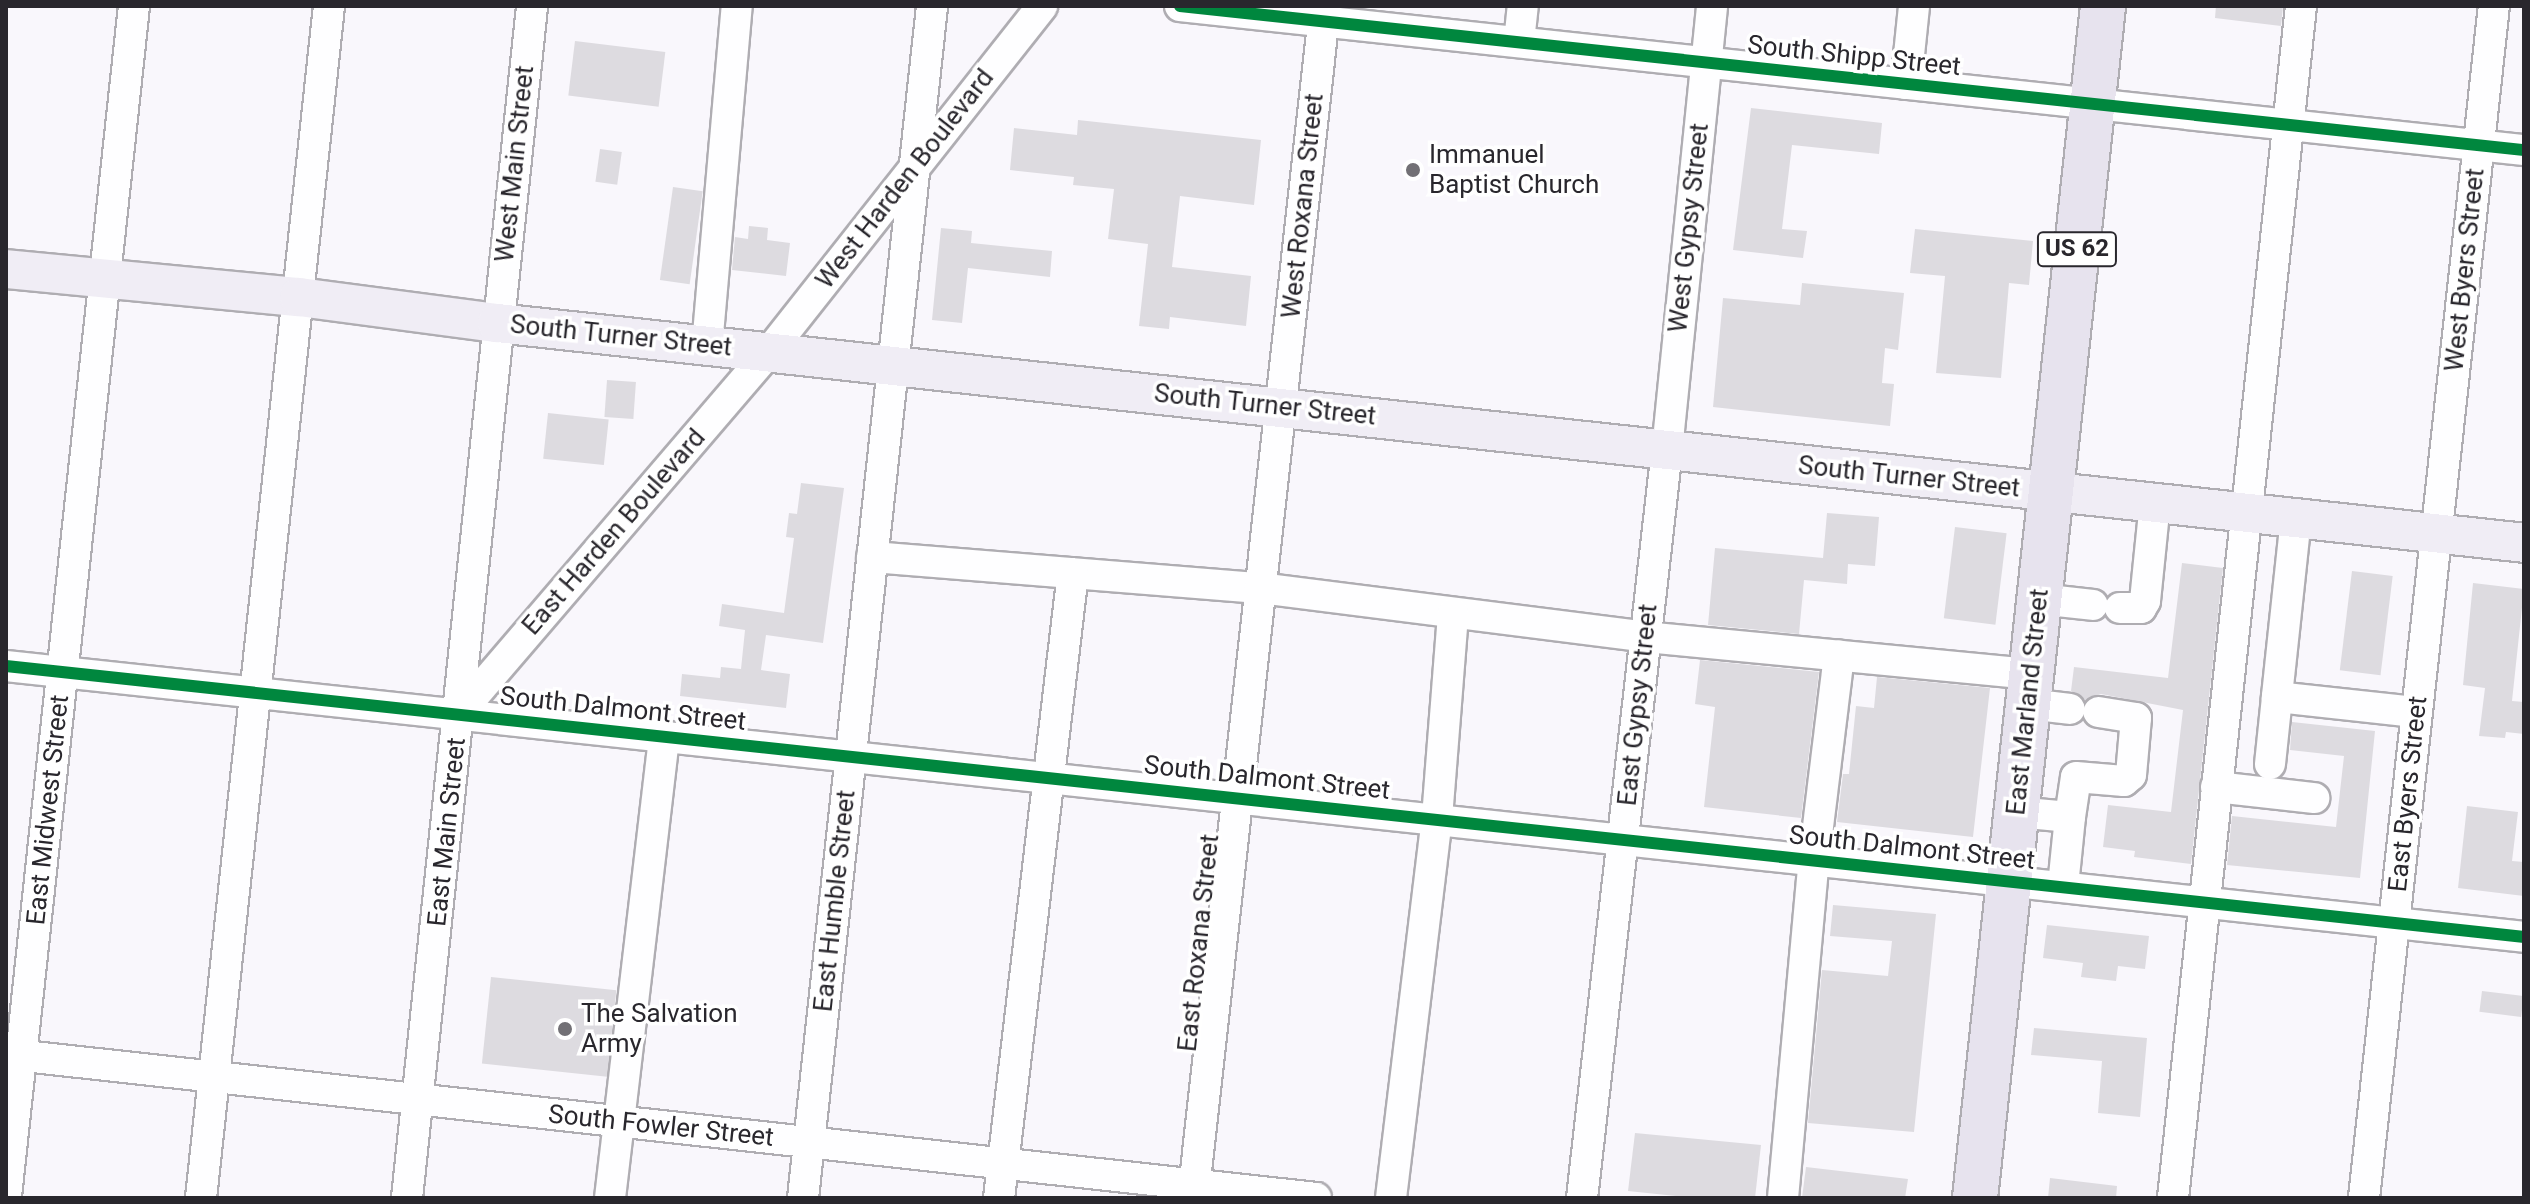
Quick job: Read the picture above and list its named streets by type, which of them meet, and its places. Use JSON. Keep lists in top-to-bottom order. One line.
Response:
{"streets":{"highway":["US 62","East Marland Street"],"main road":["South Turner Street"],"street":["South Shipp Street","West Main Street","West Harden Boulevard","West Roxana Street","West Gypsy Street","West Byers Street","East Harden Boulevard","East Gypsy Street","South Dalmont Street","East Byers Street","East Midwest Street","East Main Street","East Humble Street","East Roxana Street","South Fowler Street"]},"crossings":[["South Shipp Street","West Roxana Street"],["South Shipp Street","West Gypsy Street"],["South Shipp Street","US 62"],["South Shipp Street","West Byers Street"],["West Main Street","South Turner Street"],["West Main Street","East Main Street"],["West Harden Boulevard","South Turner Street"],["West Harden Boulevard","East Harden Boulevard"],["West Harden Boulevard","East Humble Street"],["West Roxana Street","South Turner Street"],["West Roxana Street","East Roxana Street"],["West Gypsy Street","South Turner Street"],["West Gypsy Street","East Gypsy Street"],["US 62","South Turner Street"],["US 62","East Marland Street"],["West Byers Street","South Turner Street"],["West Byers Street","East Byers Street"],["South Turner Street","East Harden Boulevard"],["South Turner Street","East Marland Street"],["South Turner Street","East Gypsy Street"],["South Turner Street","East Byers Street"],["South Turner Street","East Midwest Street"],["South Turner Street","East Main Street"],["South Turner Street","East Humble Street"],["South Turner Street","East Roxana Street"],["East Harden Boulevard","South Dalmont Street"],["East Harden Boulevard","East Main Street"],["East Marland Street","South Dalmont Street"],["East Gypsy Street","South Dalmont Street"],["South Dalmont Street","East Byers Street"],["South Dalmont Street","East Midwest Street"],["South Dalmont Street","East Main Street"],["South Dalmont Street","East Humble Street"],["South Dalmont Street","East Roxana Street"],["East Midwest Street","South Fowler Street"],["East Main Street","South Fowler Street"],["East Humble Street","South Fowler Street"],["East Roxana Street","South Fowler Street"]],"places":["Immanuel Baptist Church","The Salvation Army"]}
